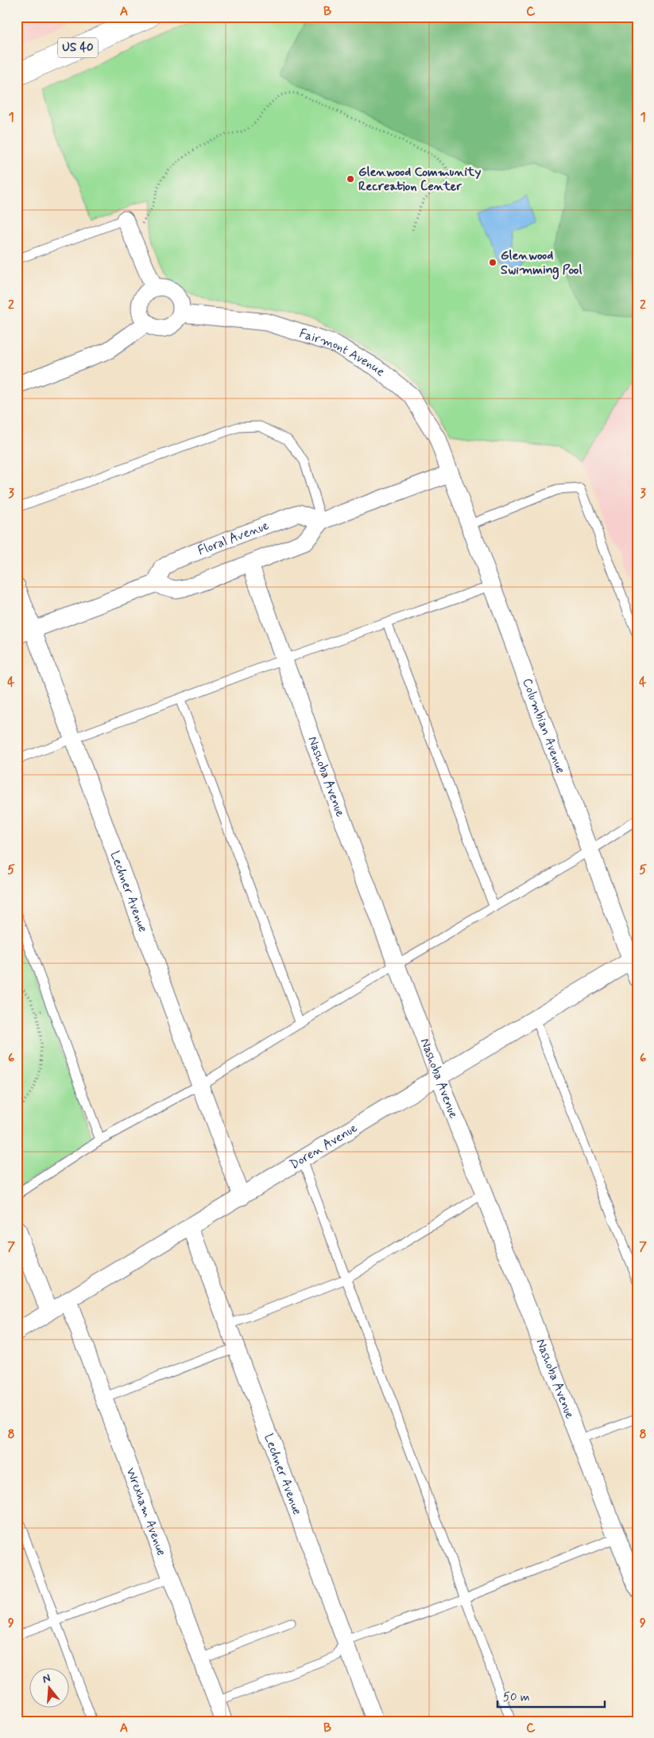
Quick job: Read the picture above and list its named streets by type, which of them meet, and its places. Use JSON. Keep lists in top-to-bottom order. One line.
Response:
{"streets":{"main road":["US 40"],"street":["Fairmont Avenue","Floral Avenue","Columbian Avenue","Nashoba Avenue","Lechner Avenue","Doren Avenue","Wrexham Avenue"]},"crossings":[["Fairmont Avenue","Columbian Avenue"],["Columbian Avenue","Doren Avenue"],["Nashoba Avenue","Doren Avenue"],["Lechner Avenue","Doren Avenue"],["Doren Avenue","Wrexham Avenue"]],"places":["Glenwood Community Recreation Center","Glenwood Swimming Pool"],"scale_bar":"50 m","north":"top","grid":{"columns":["A","B","C"],"rows":["1","2","3","4","5","6","7","8","9"]}}
